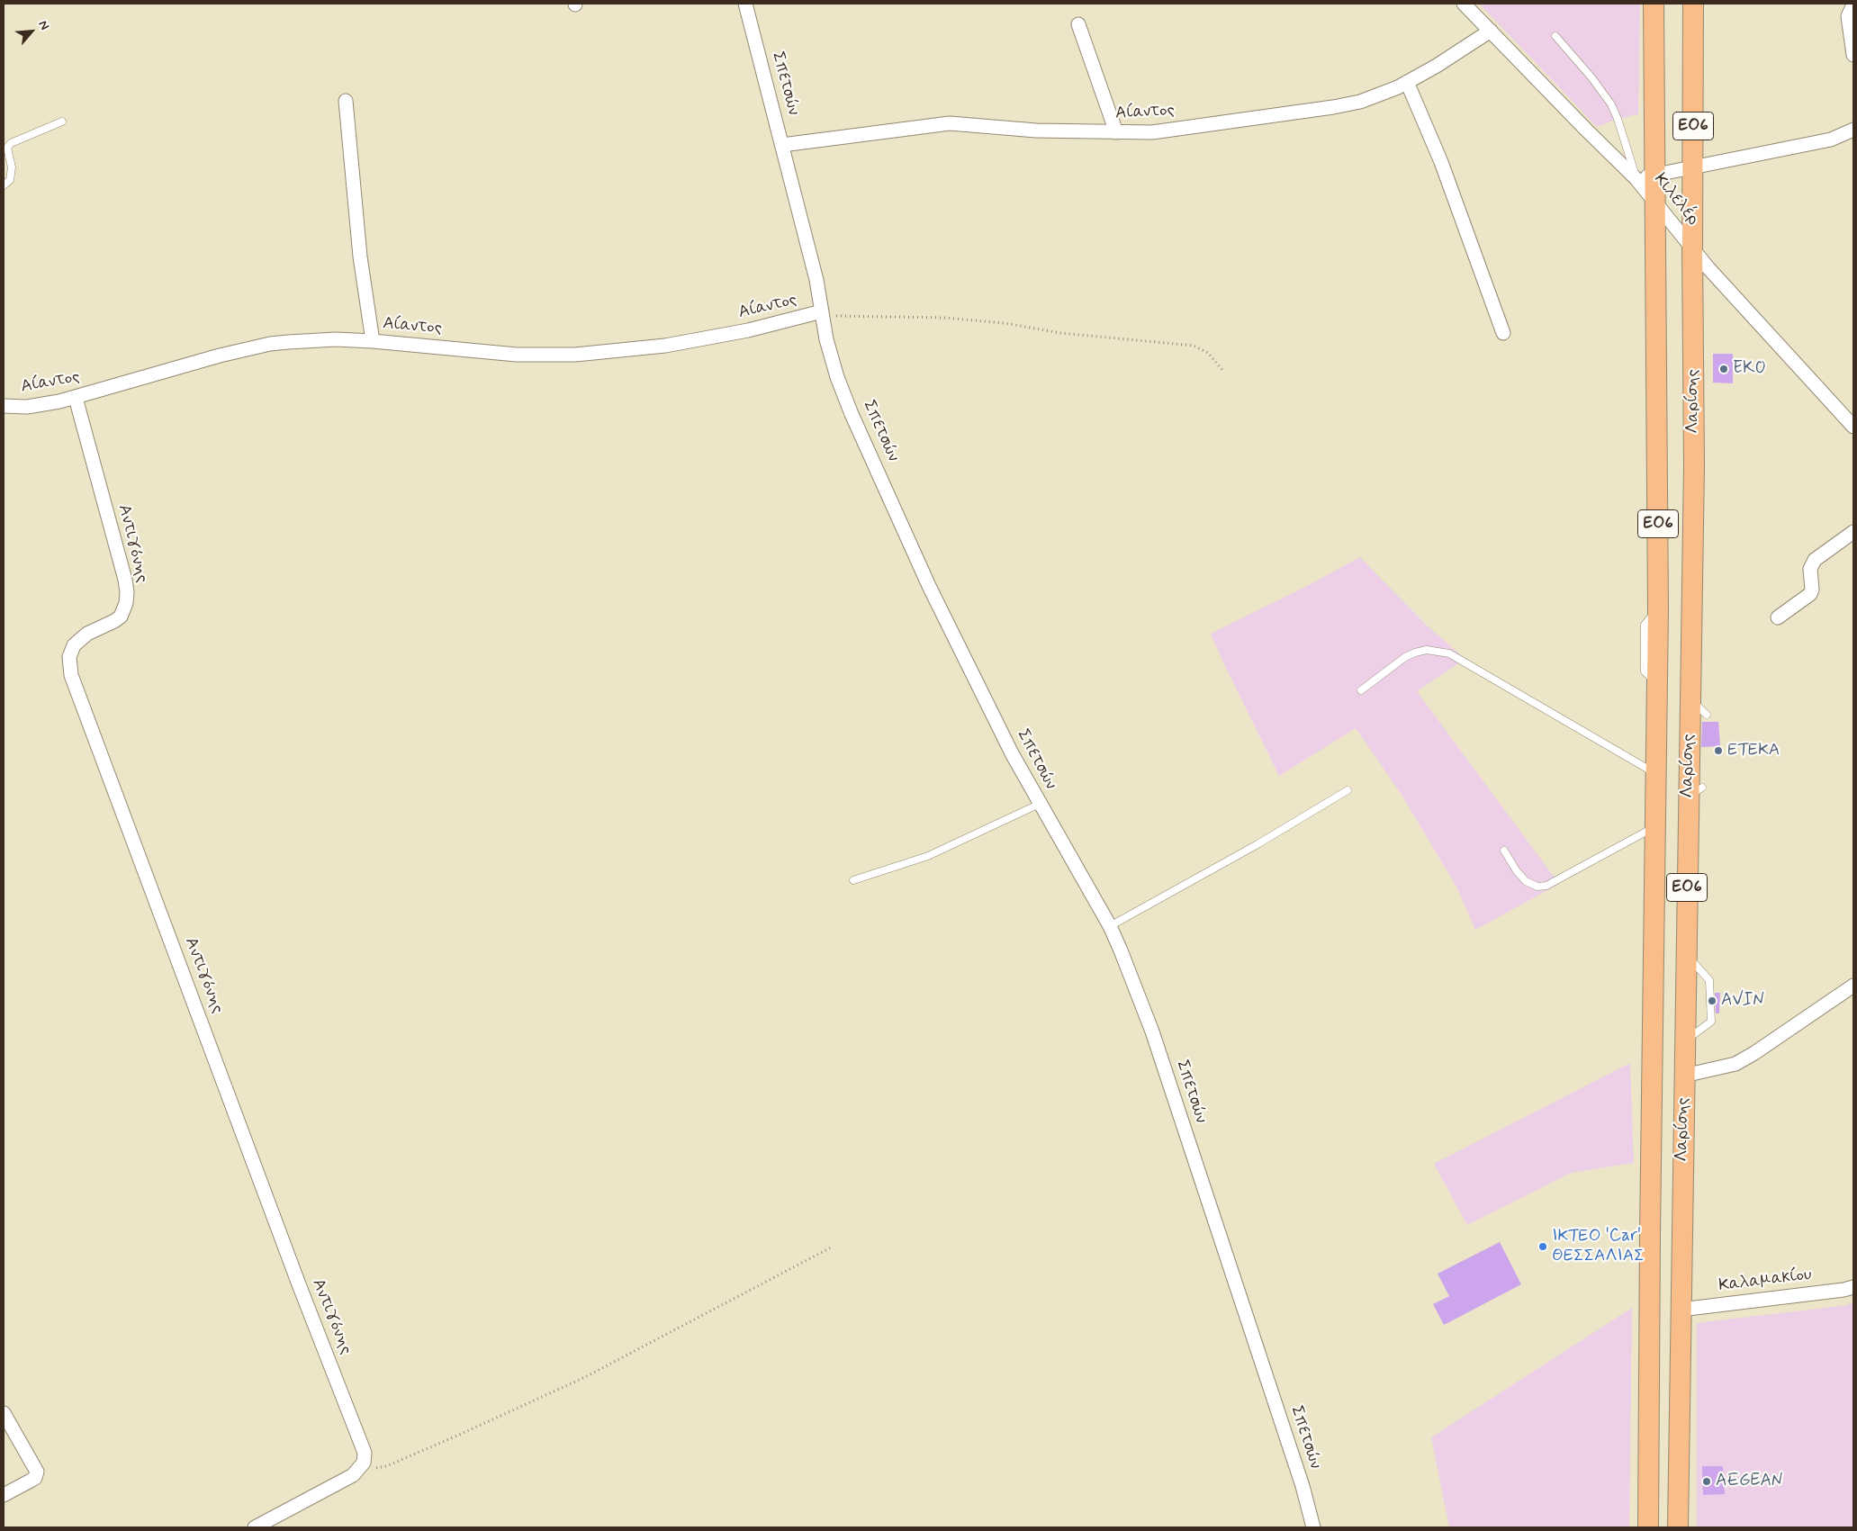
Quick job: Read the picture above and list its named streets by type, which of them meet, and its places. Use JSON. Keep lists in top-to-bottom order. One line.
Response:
{"streets":{"main road":["ΕΟ6","Λαρίσης"],"street":["Σπετσών","Αίαντος","Κιλελέρ","Αντιγόνης","Καλαμακίου"]},"crossings":[["Σπετσών","Αίαντος"],["Αίαντος","Κιλελέρ"],["Αίαντος","Αντιγόνης"],["Κιλελέρ","Λαρίσης"],["Λαρίσης","Καλαμακίου"]],"places":["EKO","ΕΤΕΚΑ","AVIN","ΙΚΤΕΟ 'Car' ΘΕΣΣΑΛΙΑΣ","AEGEAN"],"north":"top right"}
